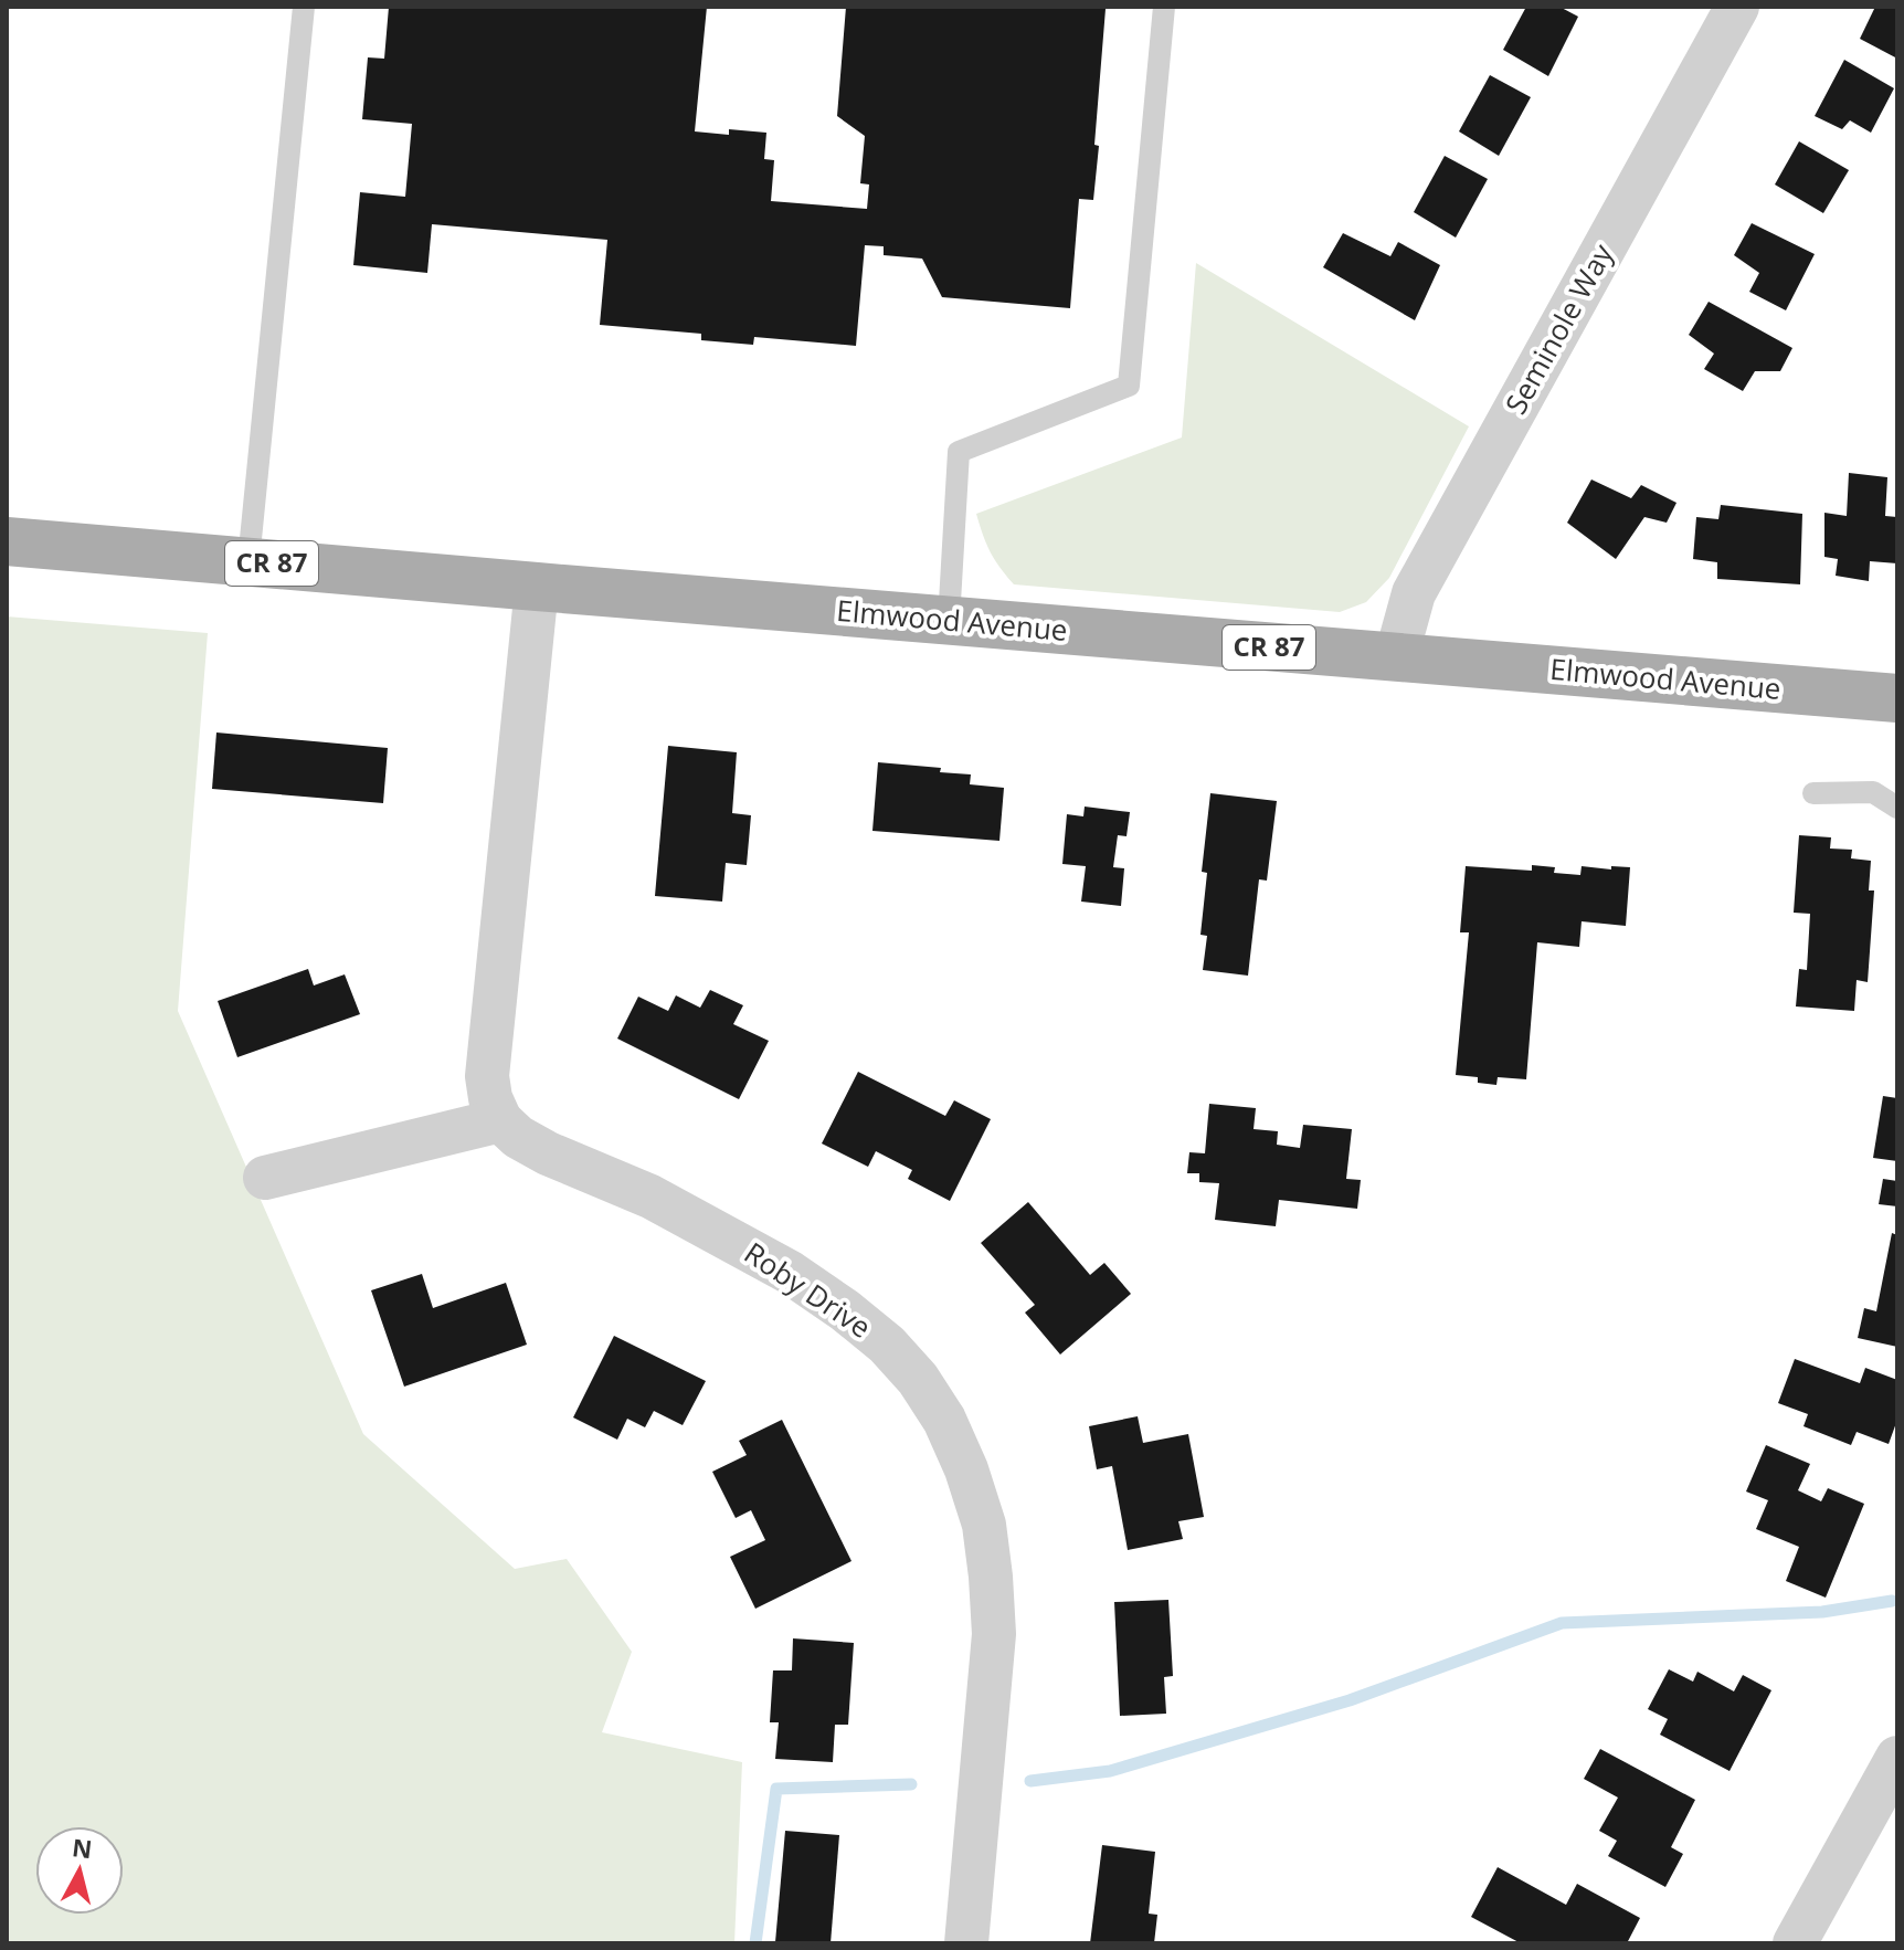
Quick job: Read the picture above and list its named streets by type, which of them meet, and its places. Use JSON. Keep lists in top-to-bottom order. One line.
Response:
{"streets":{"main road":["CR 87","Elmwood Avenue"],"street":["Seminole Way","Roby Drive"]},"crossings":[["Seminole Way","Elmwood Avenue"]],"north":"top"}
